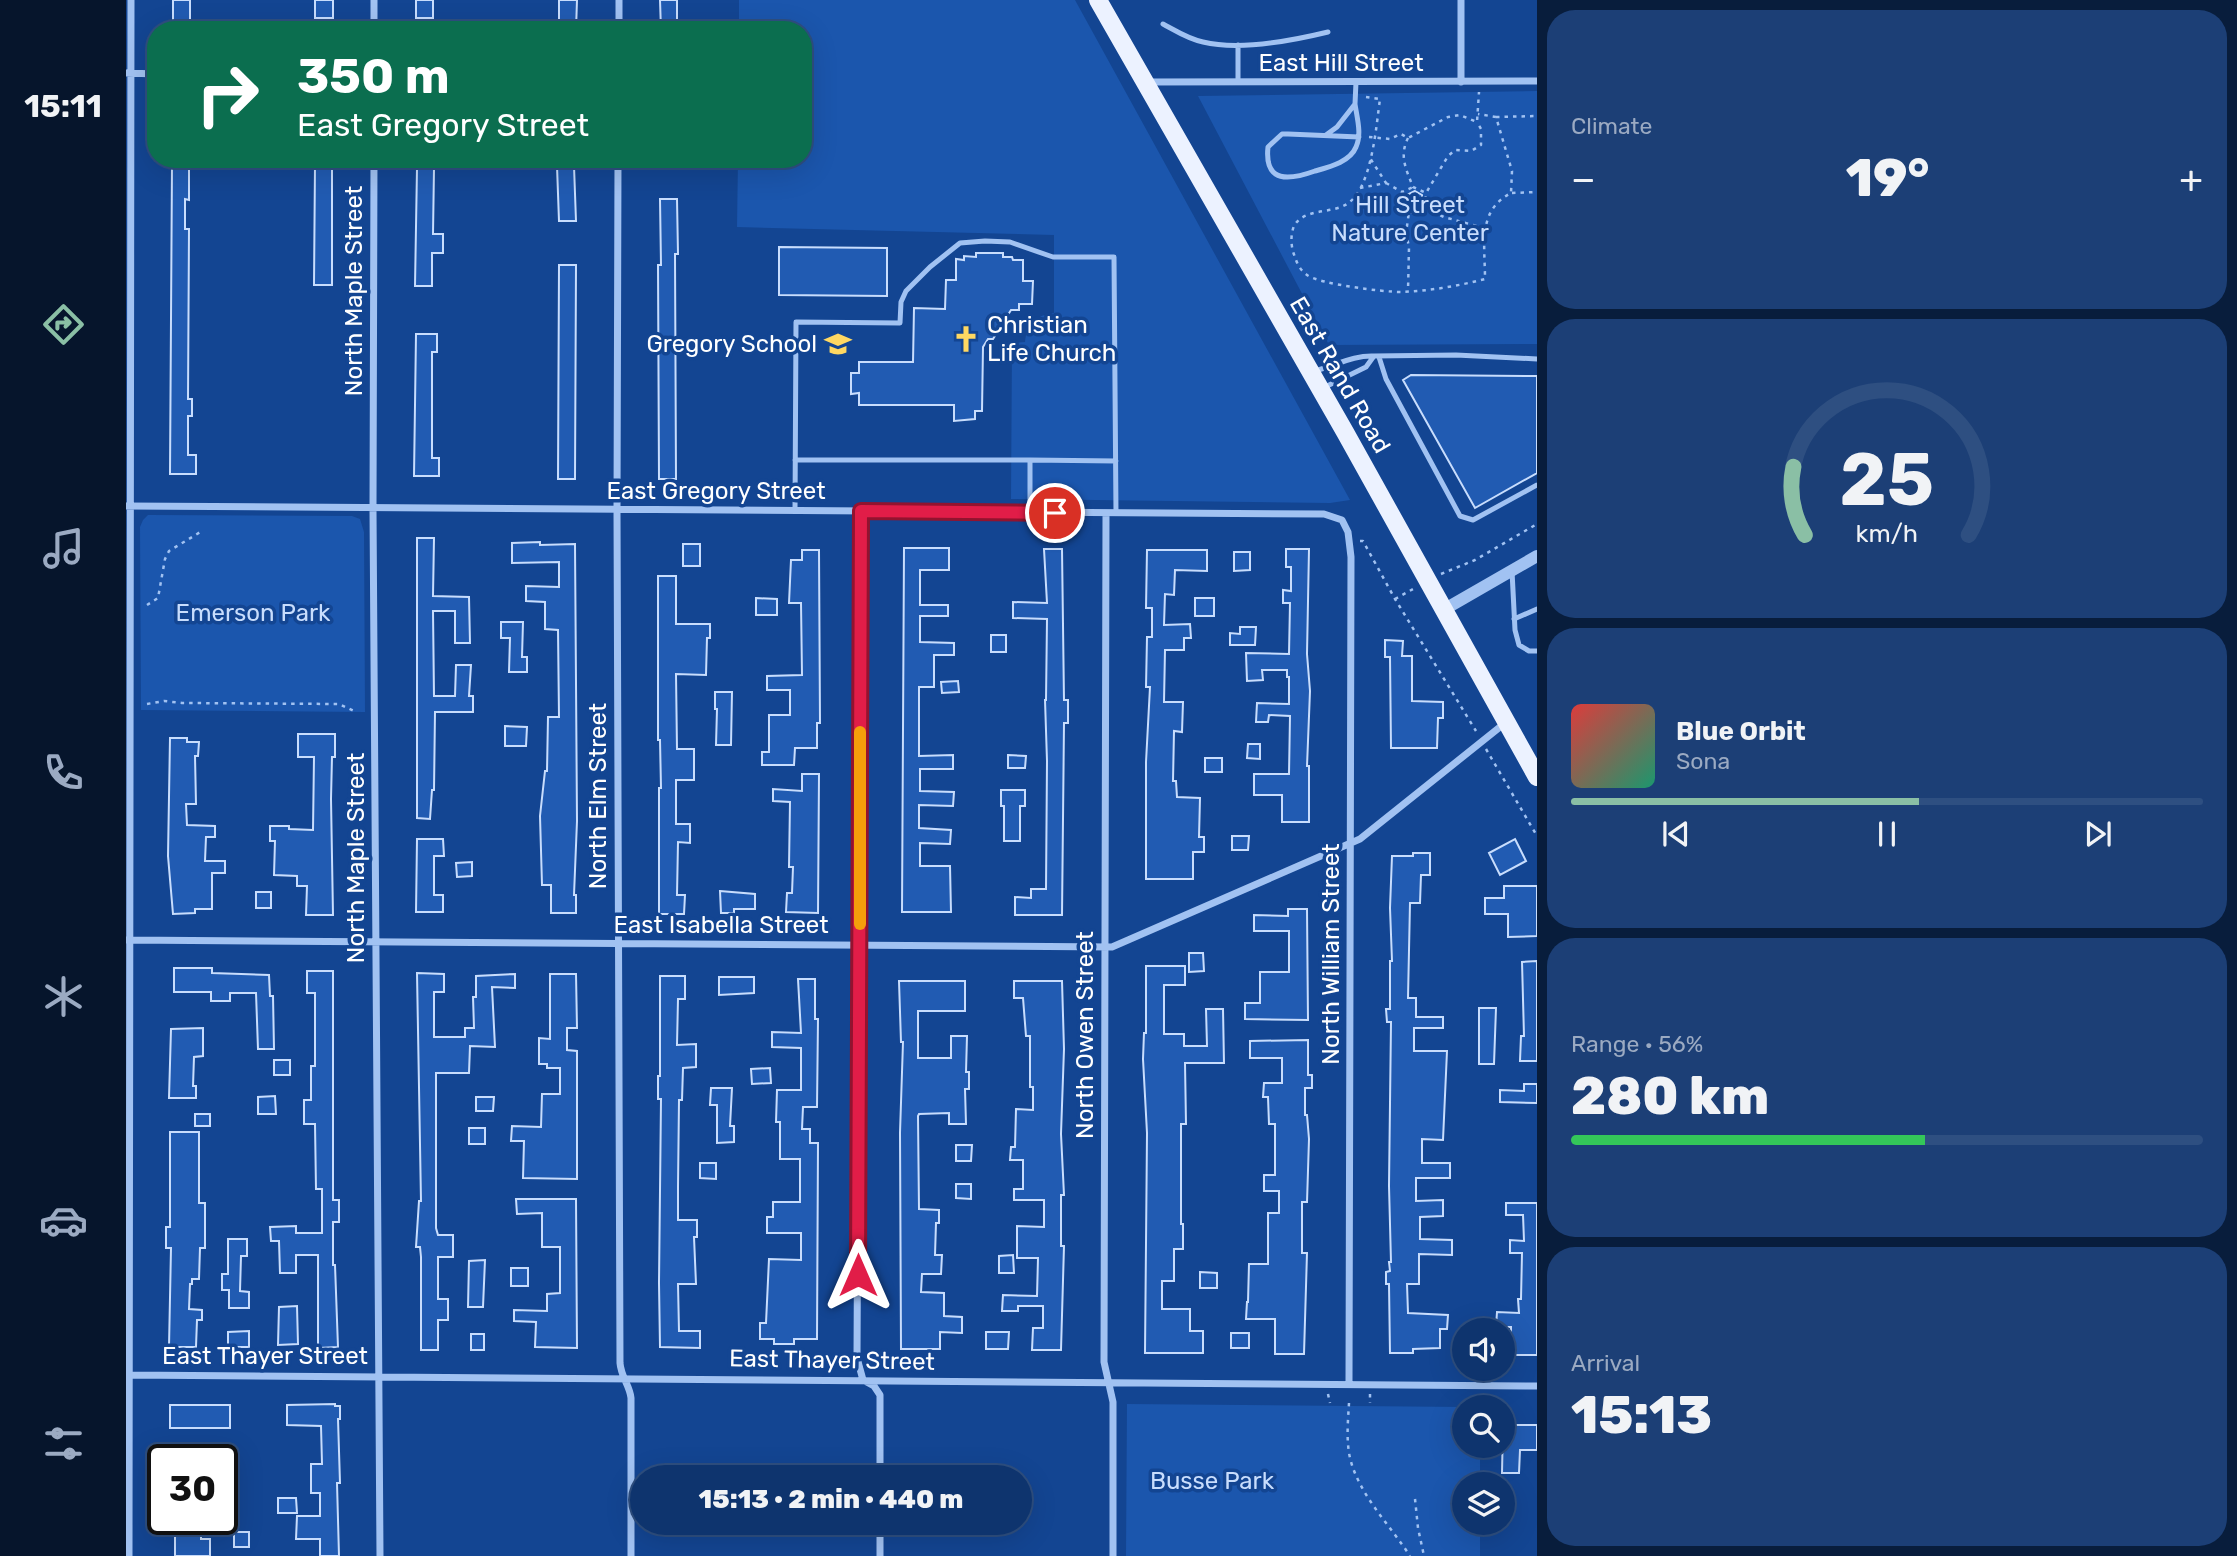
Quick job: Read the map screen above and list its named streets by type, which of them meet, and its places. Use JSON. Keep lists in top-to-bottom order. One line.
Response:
{"streets":{"main road":["East Rand Road"],"street":["East Hill Street","North Maple Street","East Gregory Street","North Elm Street","East Isabella Street","North William Street","North Owen Street","East Thayer Street"]},"crossings":[["East Hill Street","East Rand Road"],["North Maple Street","East Gregory Street"],["North Maple Street","East Isabella Street"],["North Maple Street","East Thayer Street"],["East Rand Road","East Isabella Street"],["East Gregory Street","North Elm Street"],["East Gregory Street","North William Street"],["East Gregory Street","North Owen Street"],["North Elm Street","East Isabella Street"],["North Elm Street","East Thayer Street"],["East Isabella Street","North William Street"],["East Isabella Street","North Owen Street"],["North William Street","East Thayer Street"],["North Owen Street","East Thayer Street"]],"parks":["Hill Street Nature Center","Emerson Park","Busse Park"],"places":{"church":["Christian Life Church"],"school or university":["Gregory School"]},"page":{"tabs":"15:11","tile":["Climate",["Range · 56%","280 km"],["Arrival","15:13"]],"turn":["350 m","East Gregory Street"],"heat":["−","19°","+"],"song":["Blue Orbit","Sona"],"limit":"30","trip":"15:13 · 2 min · 440 m","gauge":["25","km/h"]}}
